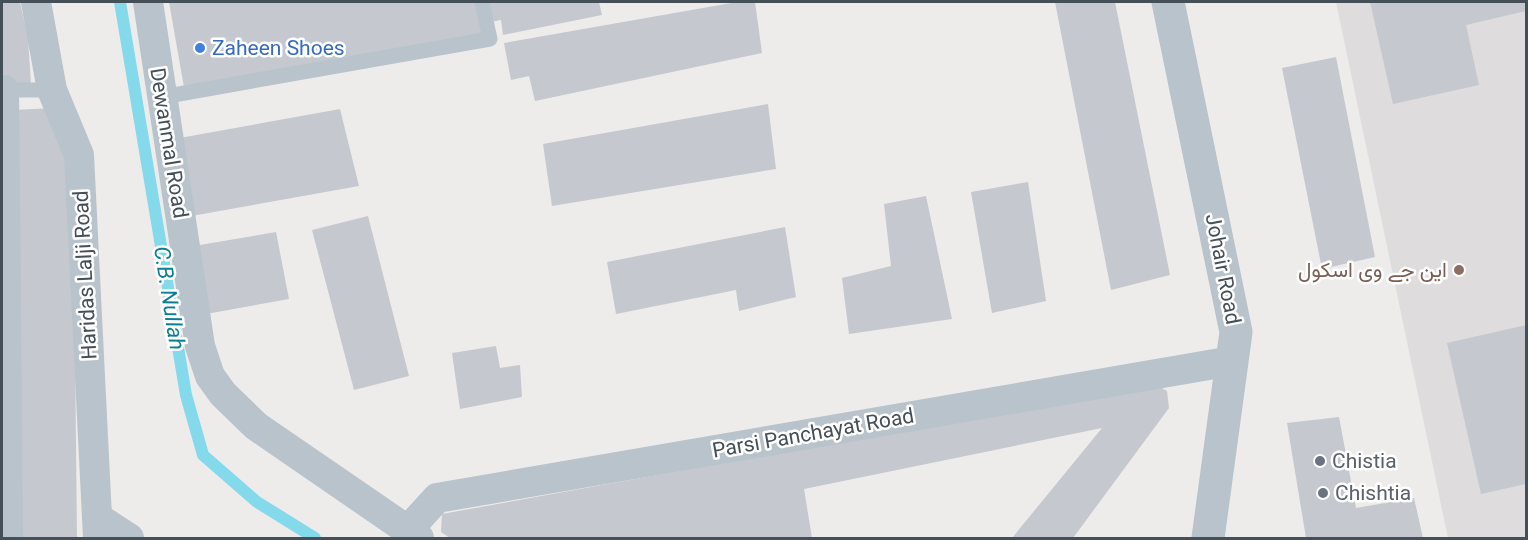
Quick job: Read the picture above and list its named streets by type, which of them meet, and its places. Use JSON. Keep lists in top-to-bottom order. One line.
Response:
{"streets":{"street":["Dewanmal Road","Johair Road","Haridas Lalji Road","Parsi Panchayat Road"]},"crossings":[["Dewanmal Road","Parsi Panchayat Road"],["Johair Road","Parsi Panchayat Road"]],"water":["C.B. Nullah"],"places":["Zaheen Shoes","این جے وی اسکول","Chistia","Chishtia"]}
